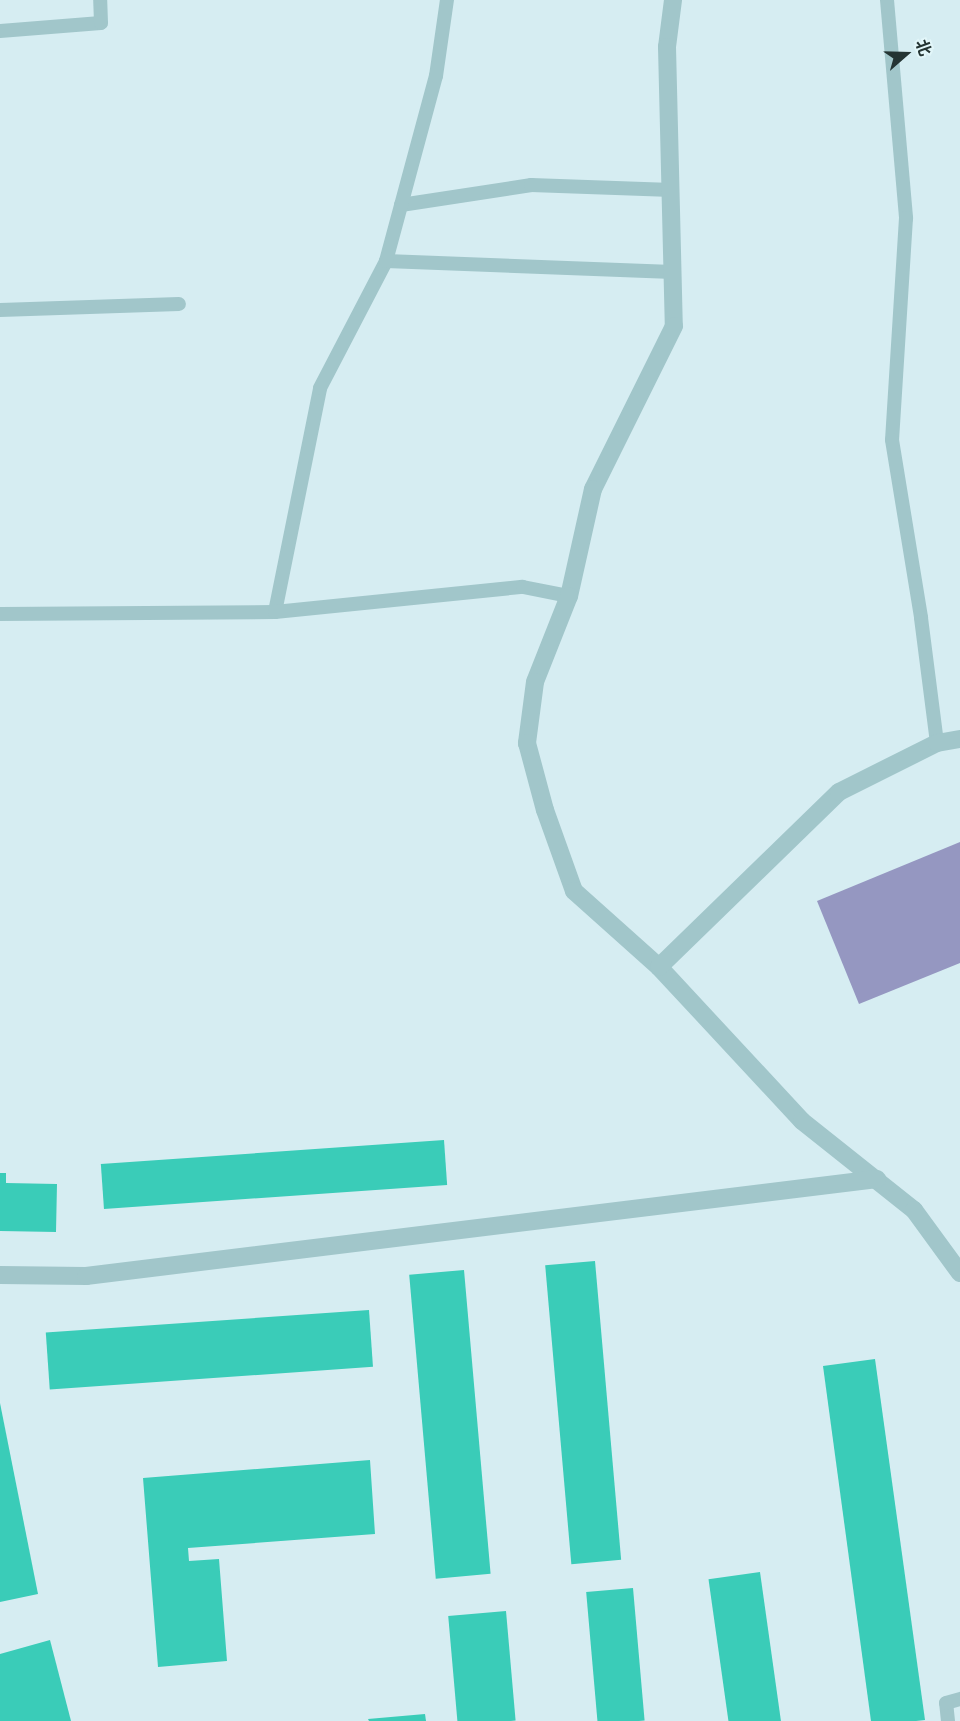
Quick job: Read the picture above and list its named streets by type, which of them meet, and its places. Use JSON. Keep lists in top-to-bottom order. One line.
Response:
{"north":"right"}
